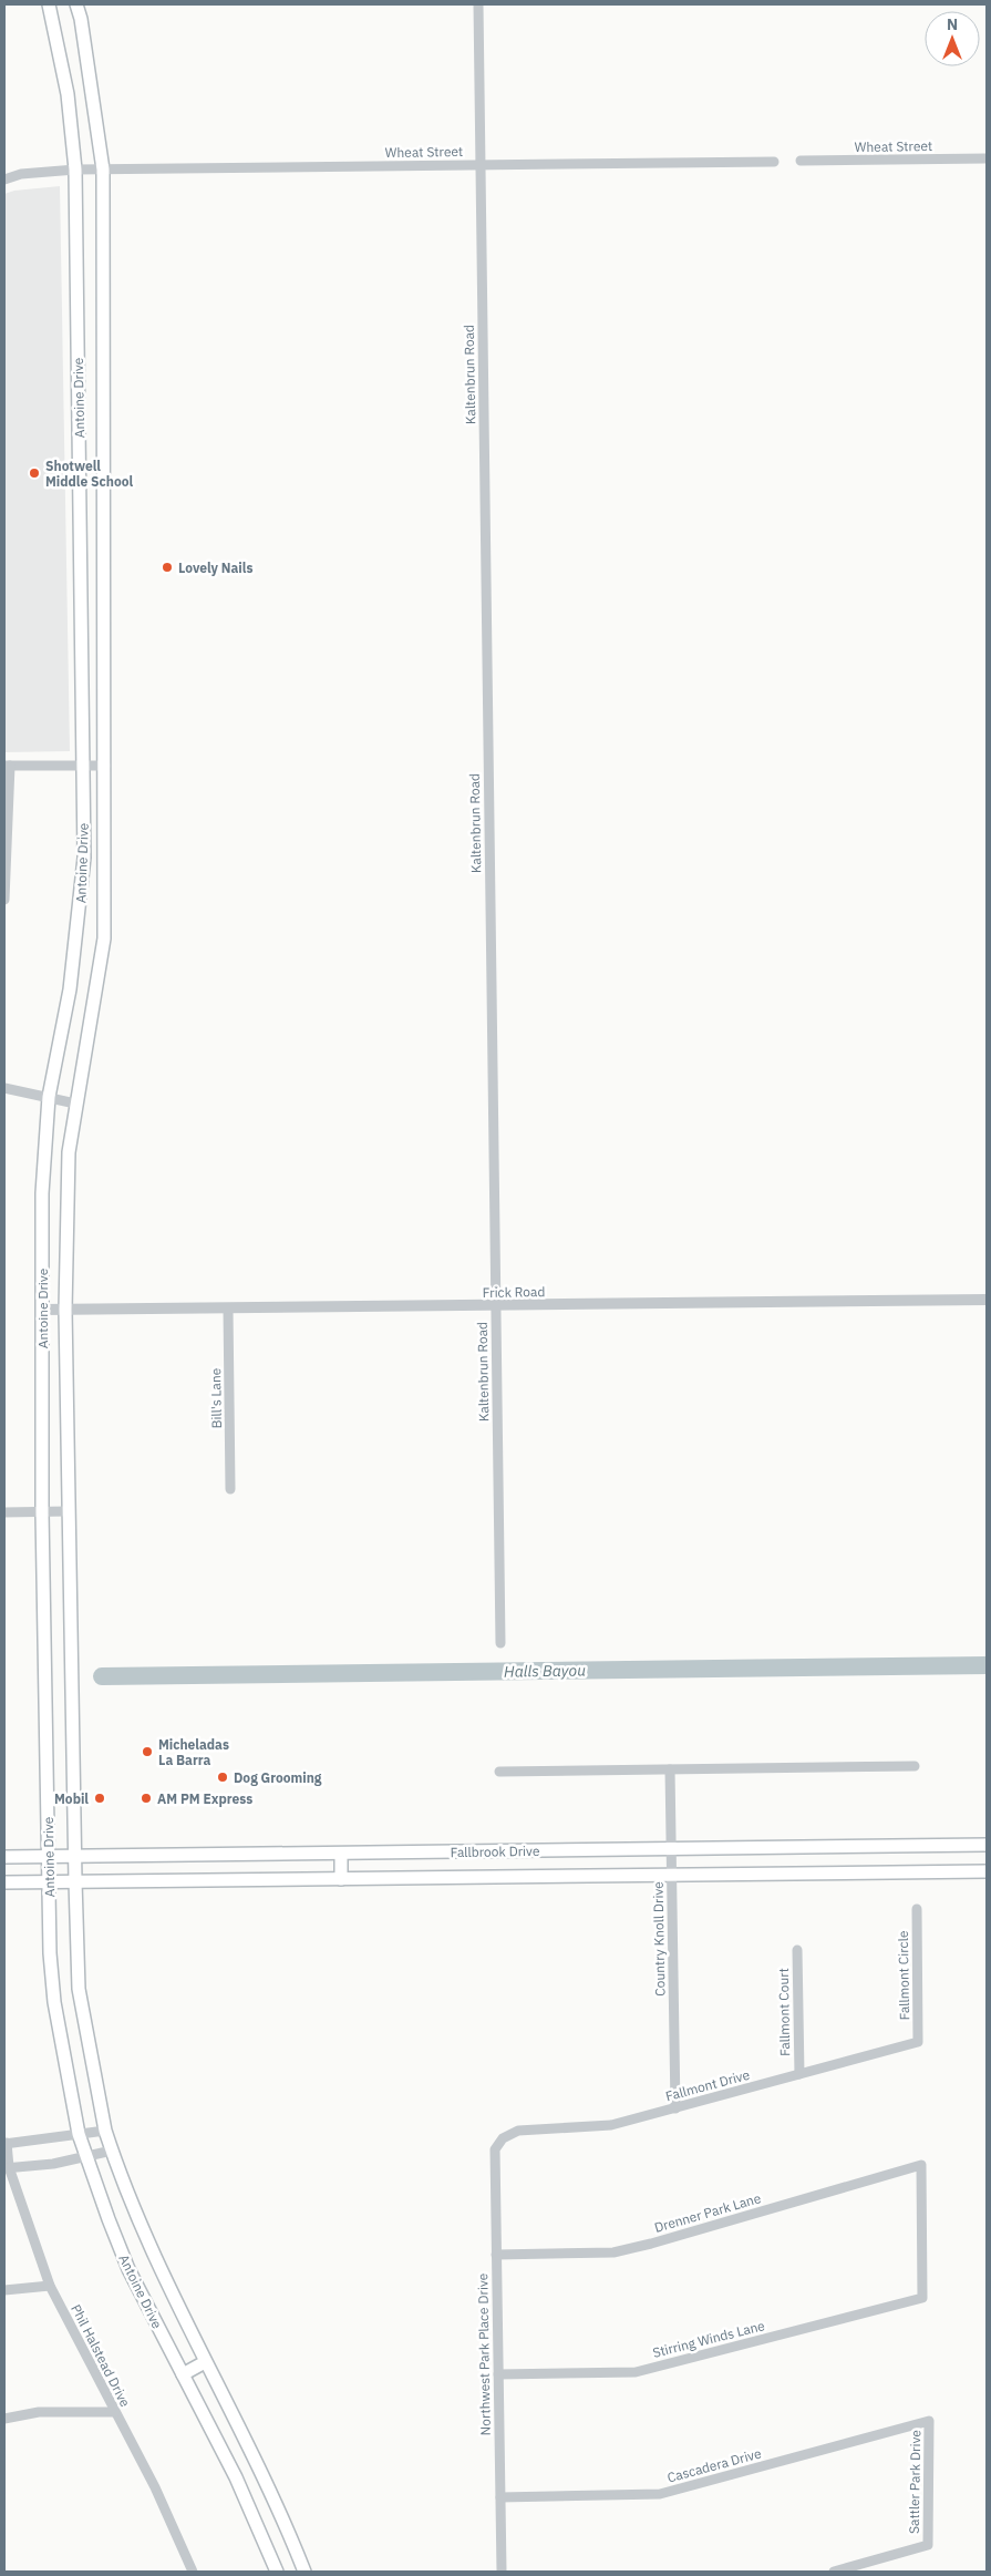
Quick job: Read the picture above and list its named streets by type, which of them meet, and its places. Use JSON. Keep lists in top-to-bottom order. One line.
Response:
{"streets":{"main road":["Antoine Drive","Fallbrook Drive"],"street":["Wheat Street","Kaltenbrun Road","Frick Road","Bill's Lane","Country Knoll Drive","Fallmont Circle","Fallmont Court","Fallmont Drive","Drenner Park Lane","Stirring Winds Lane","Northwest Park Place Drive","Phil Halstead Drive","Cascadera Drive","Sattler Park Drive"]},"crossings":[["Wheat Street","Kaltenbrun Road"],["Wheat Street","Antoine Drive"],["Kaltenbrun Road","Frick Road"],["Antoine Drive","Frick Road"],["Antoine Drive","Fallbrook Drive"],["Frick Road","Bill's Lane"],["Fallbrook Drive","Country Knoll Drive"],["Country Knoll Drive","Fallmont Drive"],["Fallmont Circle","Fallmont Drive"],["Fallmont Court","Fallmont Drive"],["Fallmont Drive","Northwest Park Place Drive"],["Drenner Park Lane","Stirring Winds Lane"],["Drenner Park Lane","Northwest Park Place Drive"],["Stirring Winds Lane","Northwest Park Place Drive"],["Northwest Park Place Drive","Cascadera Drive"],["Cascadera Drive","Sattler Park Drive"]],"water":["Halls Bayou"],"places":["Shotwell Middle School","Lovely Nails","Micheladas La Barra","Dog Grooming","Mobil","AM PM Express"],"north":"top"}
